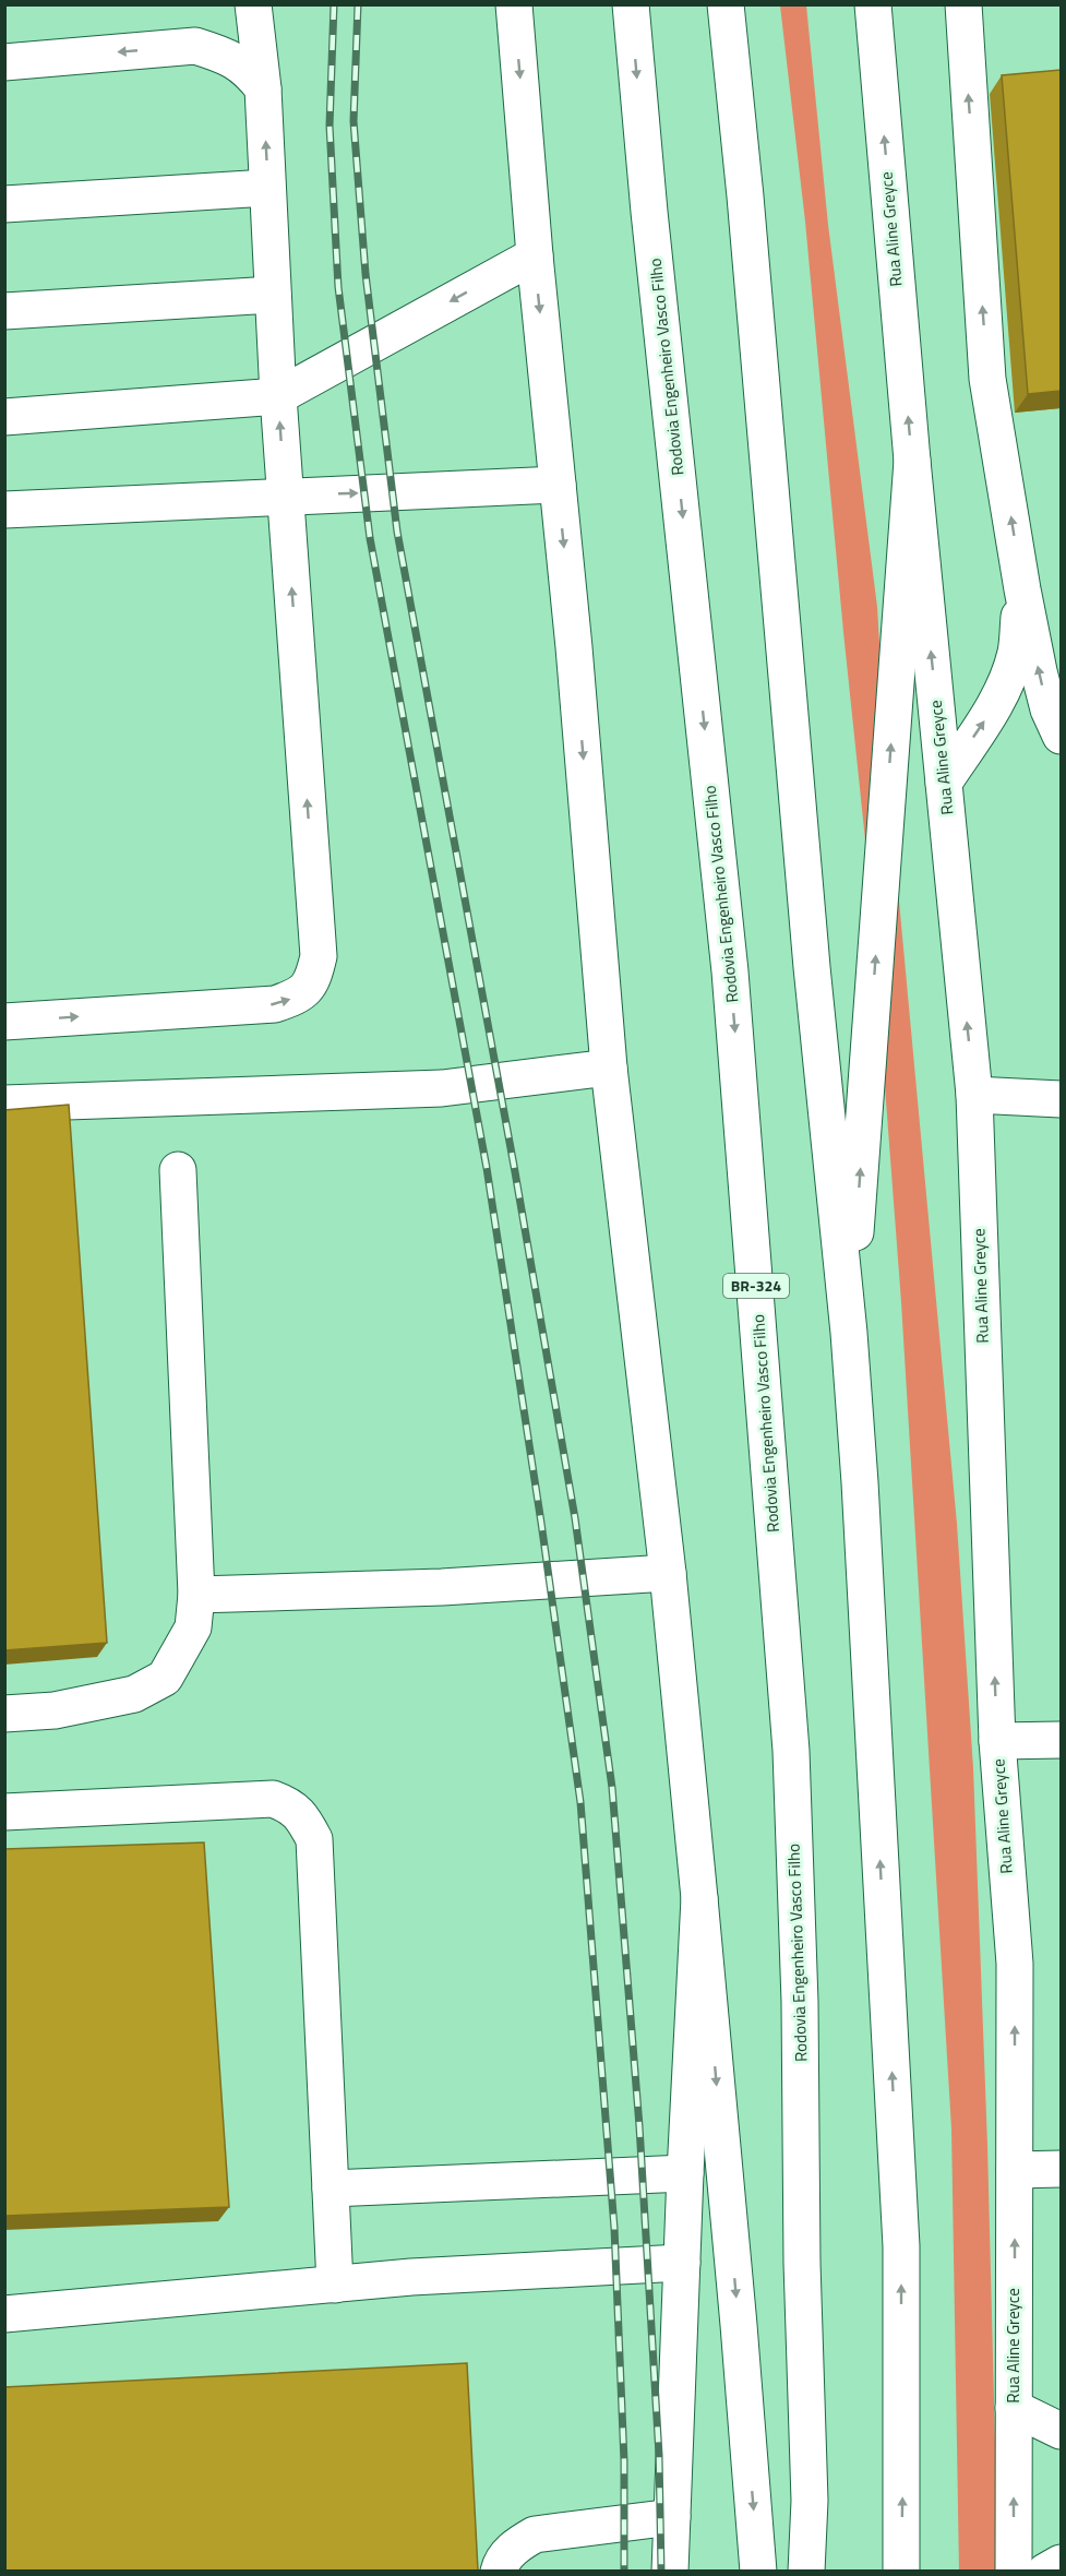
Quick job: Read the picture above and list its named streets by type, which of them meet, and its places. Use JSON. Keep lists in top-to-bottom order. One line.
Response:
{"streets":{"main road":["Rua Aline Greyce","Rodovia Engenheiro Vasco Filho","BR-324"]}}
